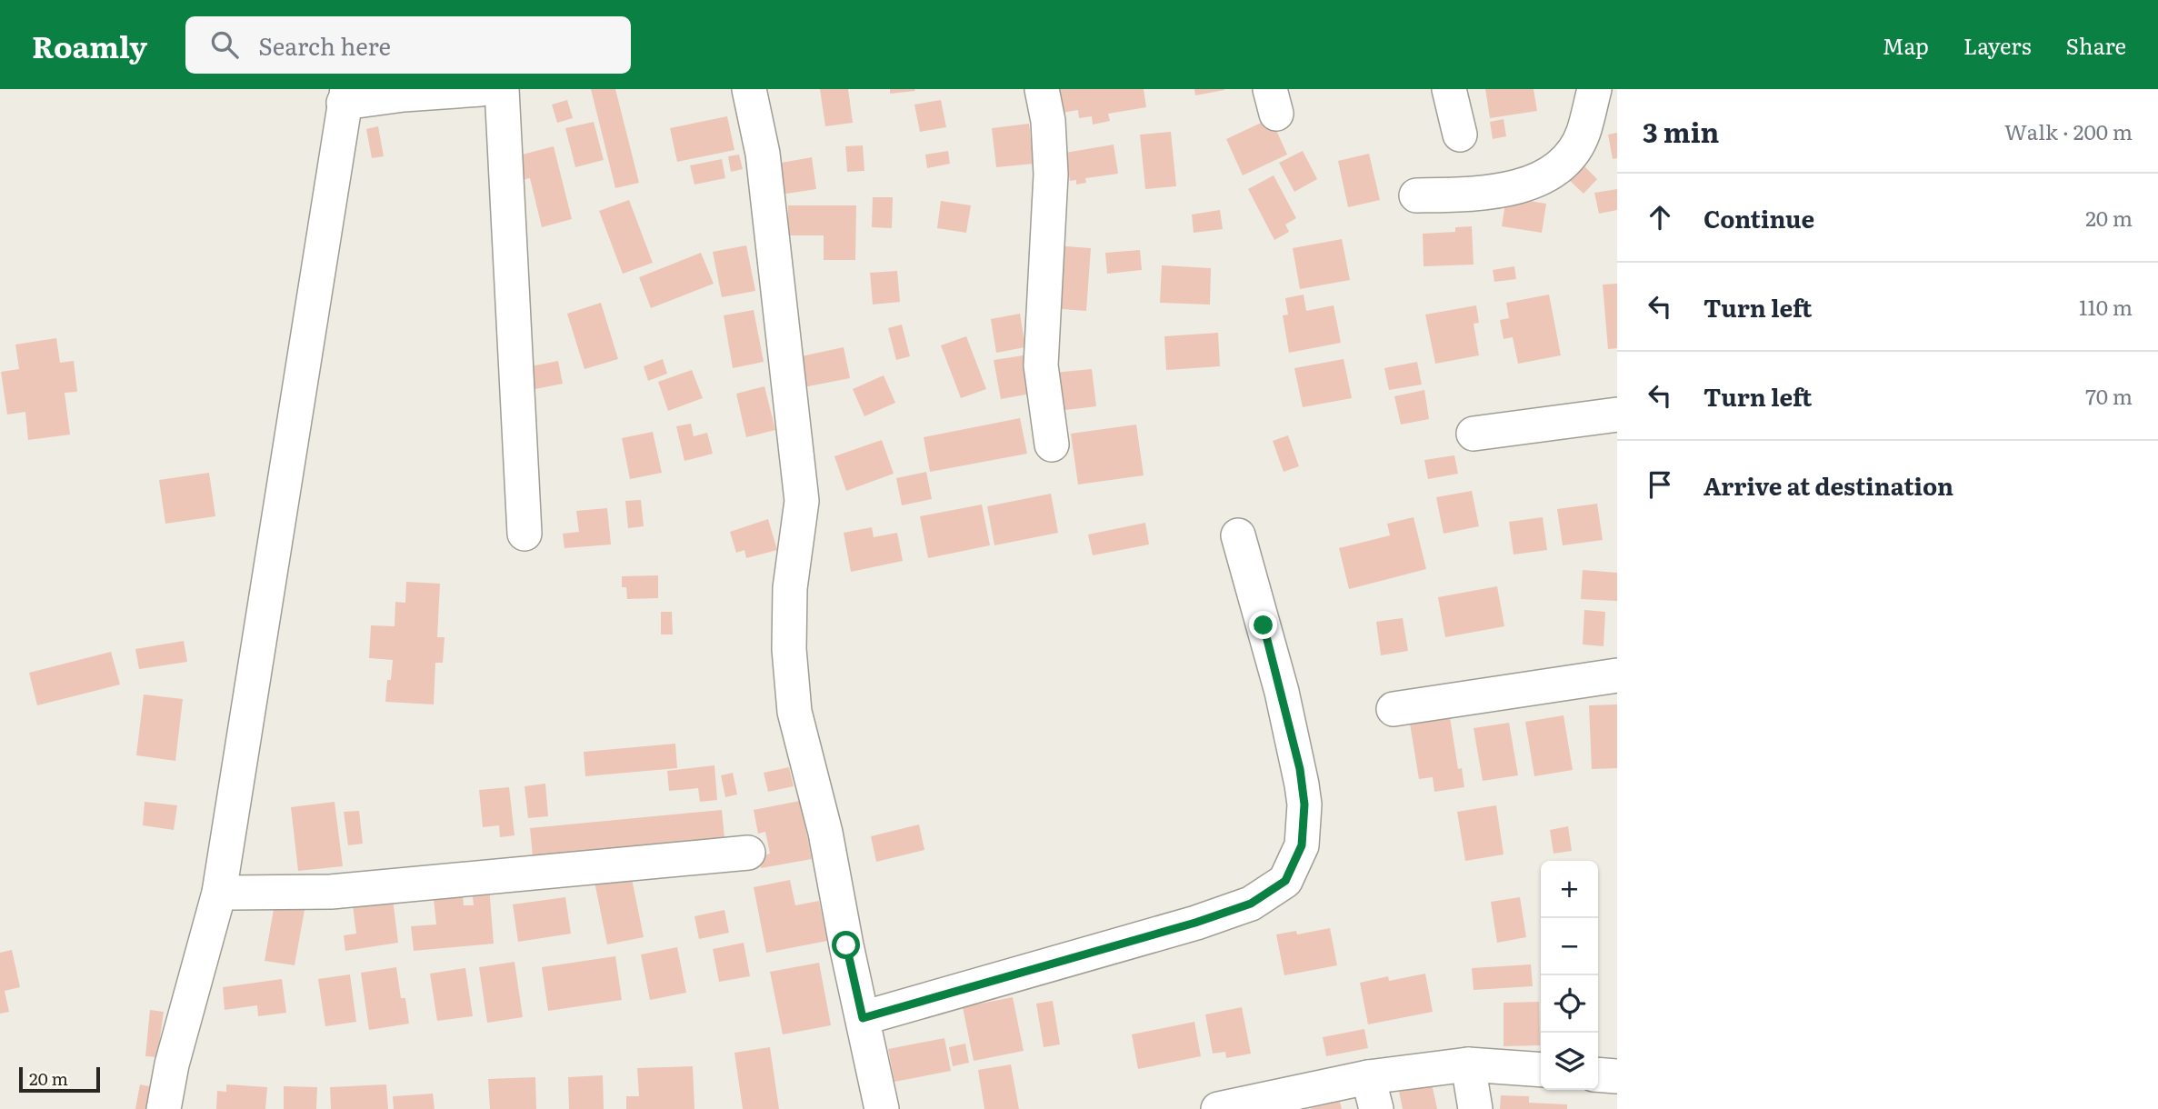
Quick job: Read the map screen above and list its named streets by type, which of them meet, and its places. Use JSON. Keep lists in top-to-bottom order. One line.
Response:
{"scale_bar":"20 m","page":{"header":"Roamly","search":"Search here","nav":["Map","Layers","Share"],"heading":["3 min","Walk · 200 m"],"list":[["Continue","20 m"],["Turn left","110 m"],["Turn left","70 m"],"Arrive at destination"],"map_buttons":["+","−"],"scale":"20 m"}}
